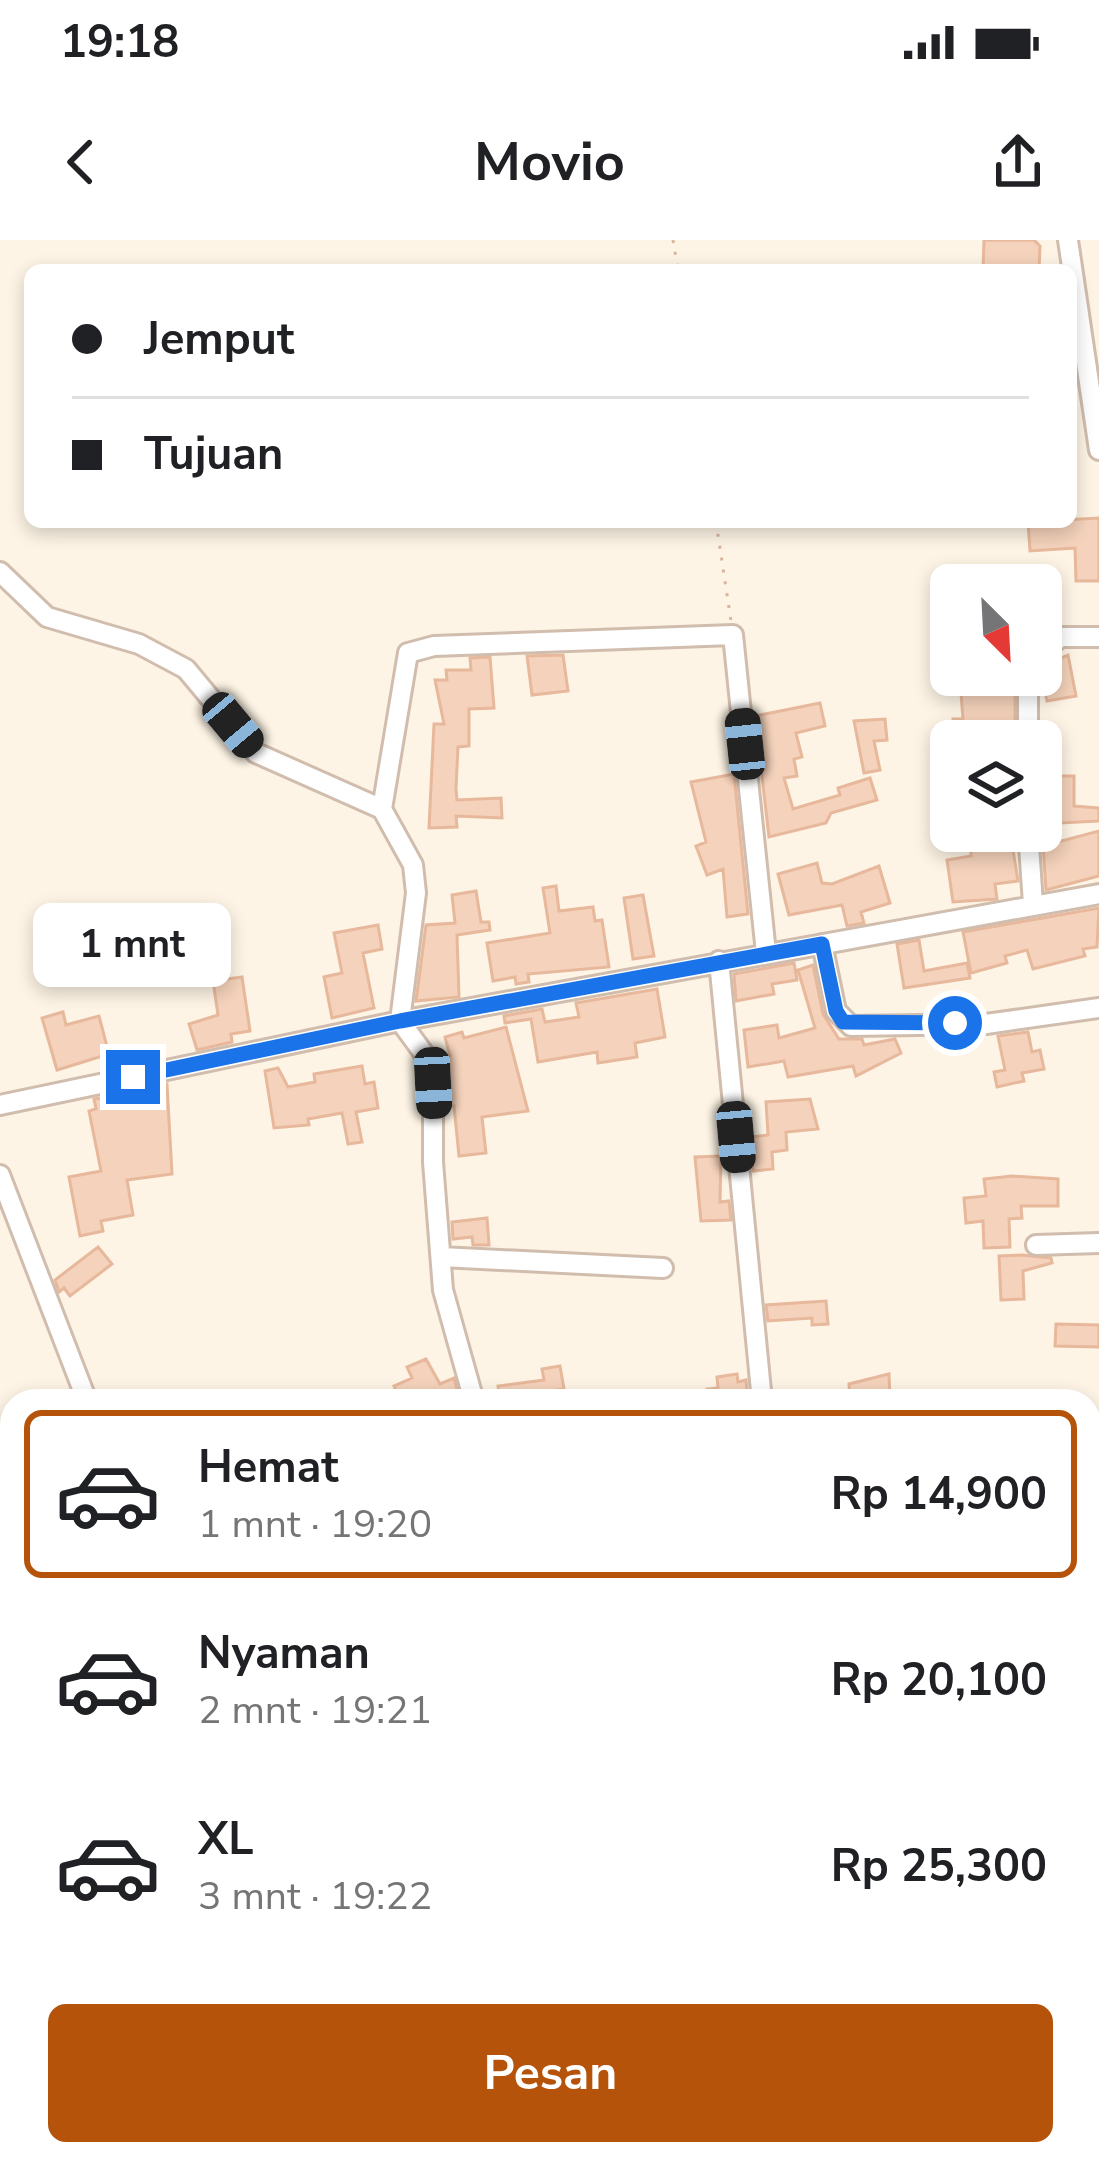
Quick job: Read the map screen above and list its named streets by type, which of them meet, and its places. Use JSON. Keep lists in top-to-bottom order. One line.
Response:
{"north":"bottom right","page":{"status":"19:18","header":"Movio","banner":["Jemput","Tujuan"],"bubble":"1 mnt","list":[{"name":"Hemat","note":"1 mnt · 19:20","value":"Rp 14,900"},{"name":"Nyaman","note":"2 mnt · 19:21","value":"Rp 20,100"},{"name":"XL","note":"3 mnt · 19:22","value":"Rp 25,300"}],"buttons":"Pesan"}}
